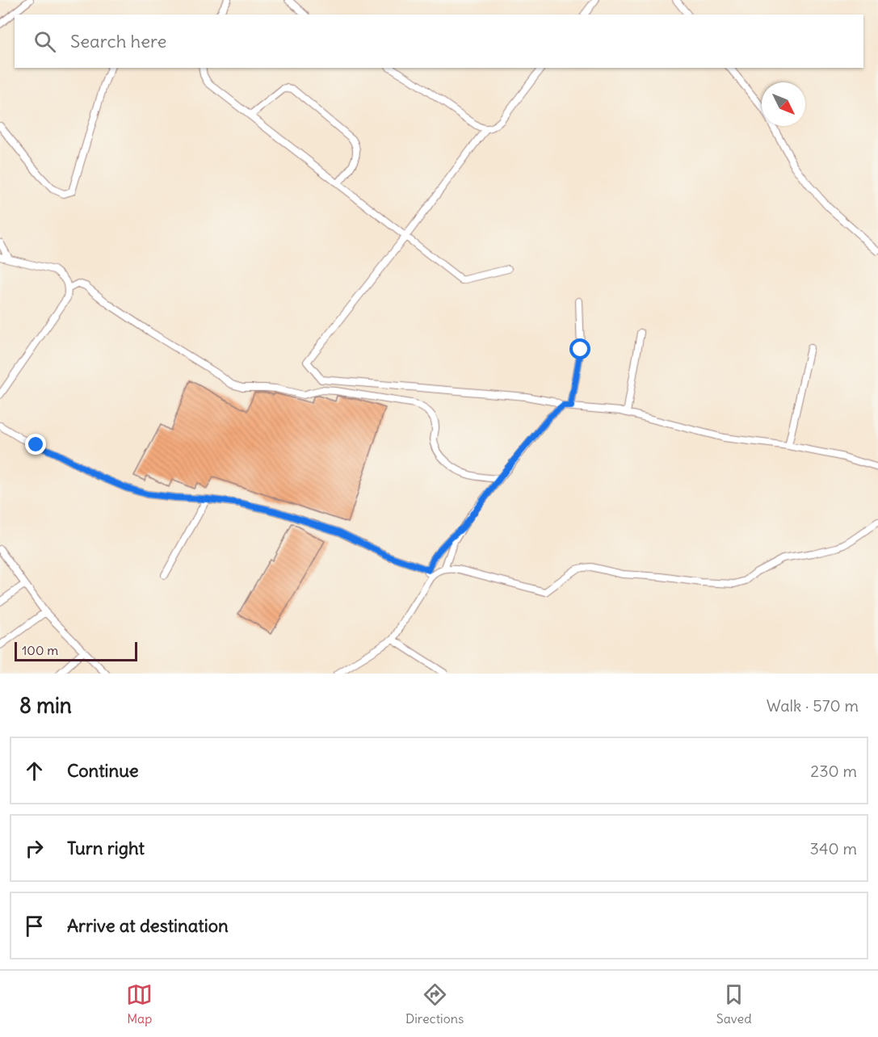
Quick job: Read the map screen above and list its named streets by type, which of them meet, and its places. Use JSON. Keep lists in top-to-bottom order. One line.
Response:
{"scale_bar":"100 m","north":"bottom right","page":{"search":"Search here","scale":"100 m","heading":["8 min","Walk · 570 m"],"list":[["Continue","230 m"],["Turn right","340 m"],"Arrive at destination"],"nav":["Map","Directions","Saved"]}}
